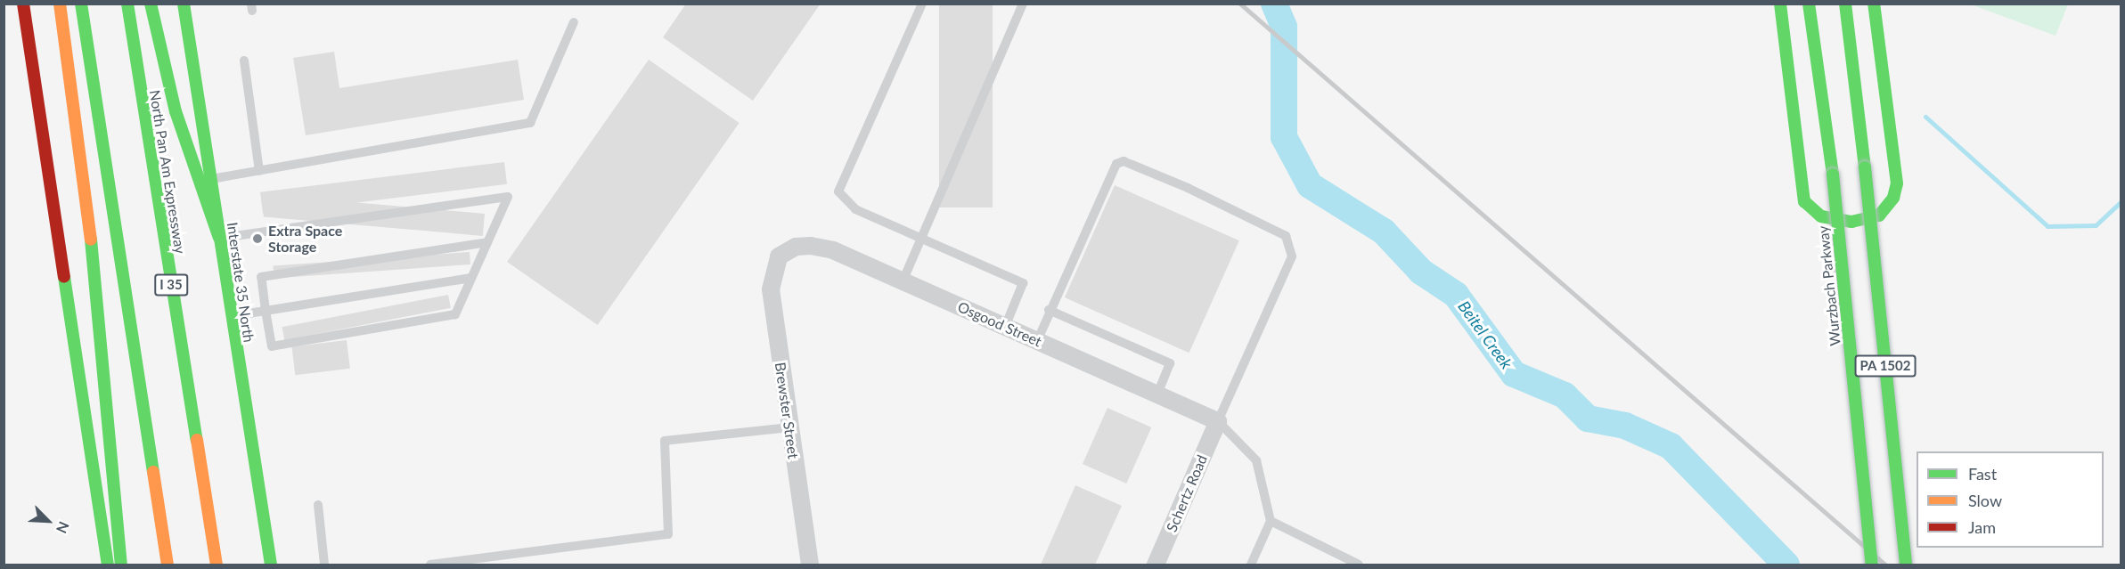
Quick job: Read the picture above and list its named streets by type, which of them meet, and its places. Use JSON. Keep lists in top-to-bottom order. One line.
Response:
{"streets":{"main road":["North Pan Am Expressway","Interstate 35 North","I 35","Wurzbach Parkway","PA 1502"],"street":["Osgood Street","Brewster Street","Schertz Road"]},"crossings":[["Osgood Street","Brewster Street"],["Osgood Street","Schertz Road"]],"water":["Beitel Creek"],"places":["Extra Space Storage"],"legend":["Fast","Slow","Jam"],"north":"bottom right"}
